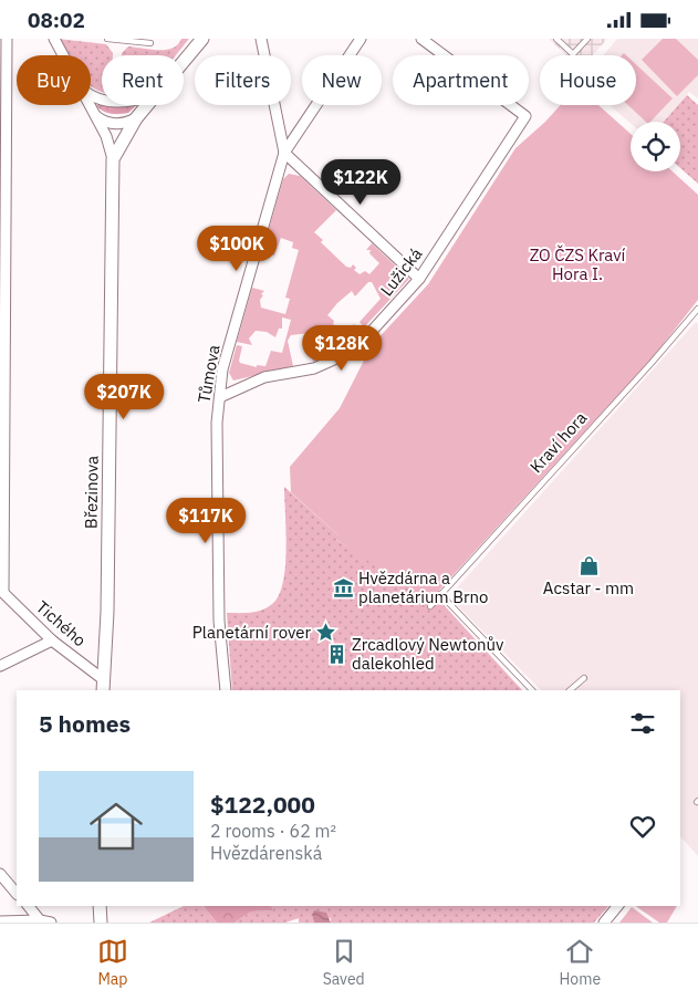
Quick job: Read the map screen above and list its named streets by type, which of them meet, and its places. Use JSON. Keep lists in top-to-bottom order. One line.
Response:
{"streets":{"street":["Lužická","Tůmova","Březinova","Tichého"],"lane":["Kraví hora"]},"crossings":[["Lužická","Tůmova"],["Březinova","Tichého"]],"parks":["ZO ČZS Kraví Hora I."],"places":{"shop":["Acstar - mm"],"museum":["Hvězdárna a planetárium Brno"],"place":["Planetární rover"],"building":["Zrcadlový Newtonův dalekohled"]},"page":{"status":"08:02","chip":["Buy","Rent","Filters","New","Apartment","House"],"price":["$122K","$100K","$128K","$207K","$117K"],"heading":"5 homes","list":[{"name":"$122,000","note":"2 rooms · 62 m² · Hvězdárenská"}],"tabs":["Map","Saved","Home"]}}
